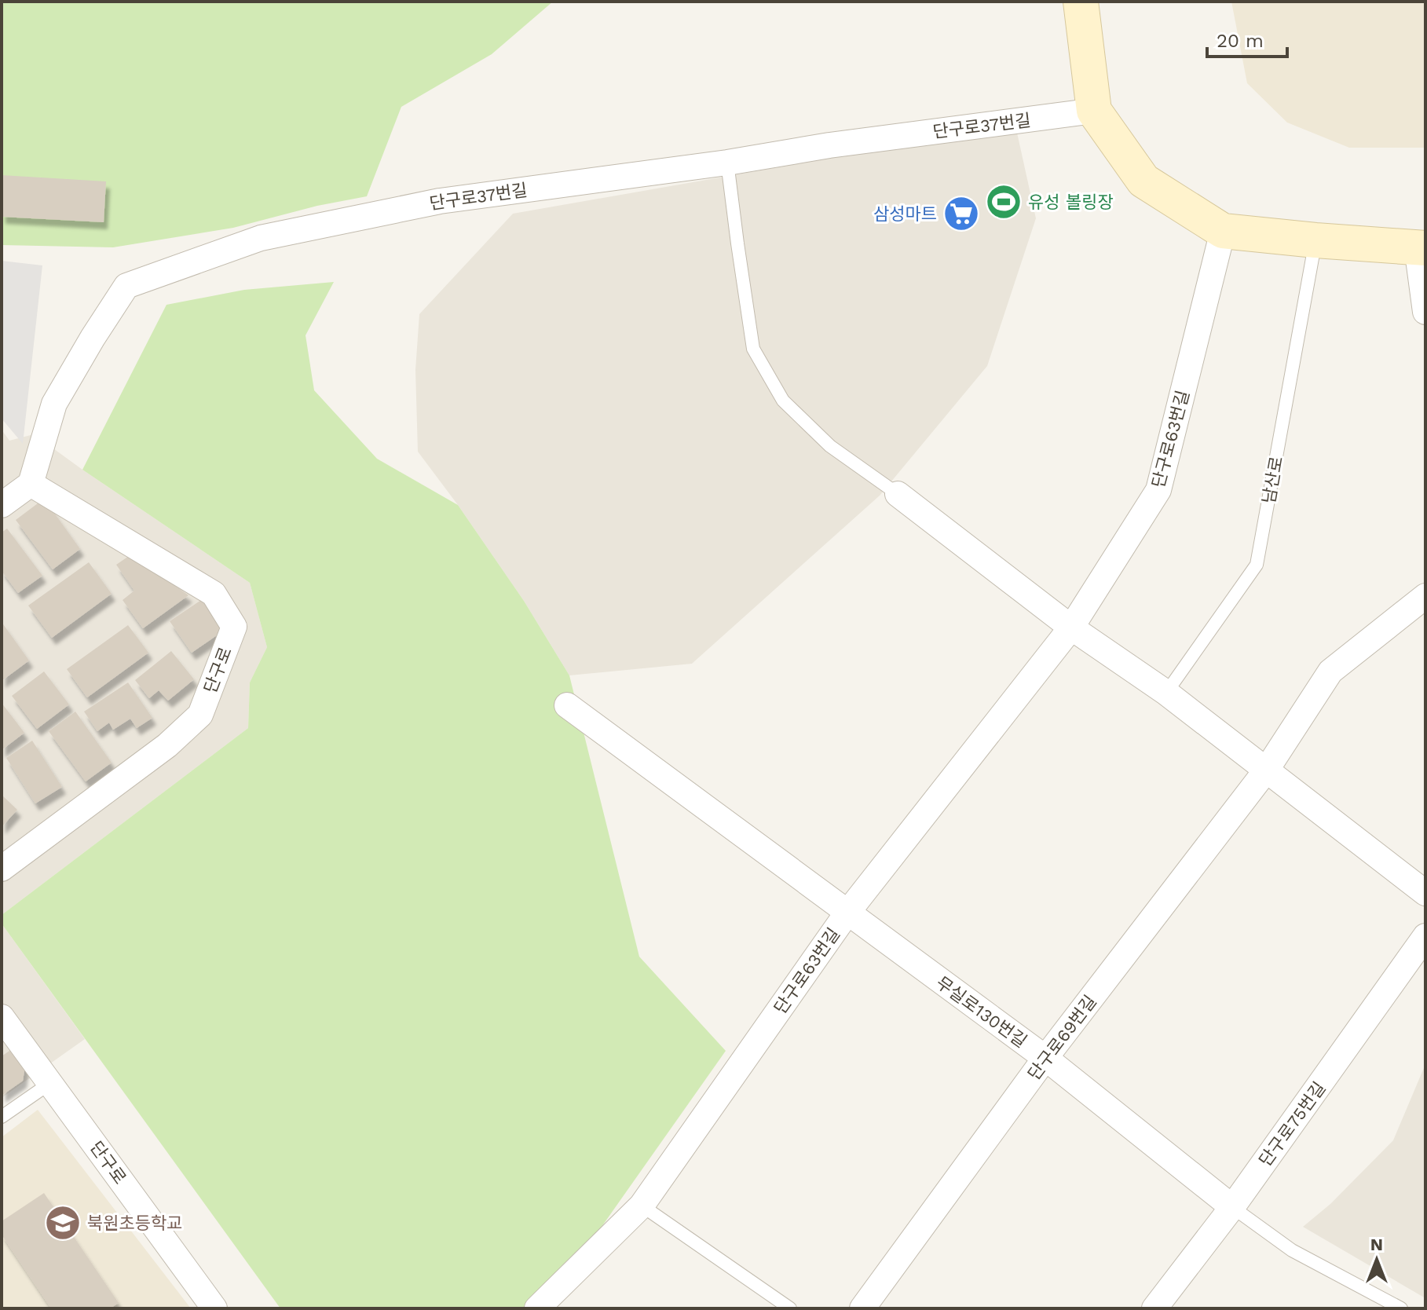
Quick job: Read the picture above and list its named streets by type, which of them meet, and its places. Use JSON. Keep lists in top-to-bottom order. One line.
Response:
{"streets":{"street":["단구로37번길","단구로63번길","단구로","무실로130번길","단구로69번길","단구로75번길"],"lane":["남산로"]},"crossings":[["단구로37번길","단구로"],["단구로63번길","무실로130번길"],["무실로130번길","단구로69번길"],["무실로130번길","단구로75번길"]],"places":{"sports":["유성 볼링장"],"supermarket":["삼성마트"],"school or university":["북원초등학교"]},"scale_bar":"20 m","north":"top"}
